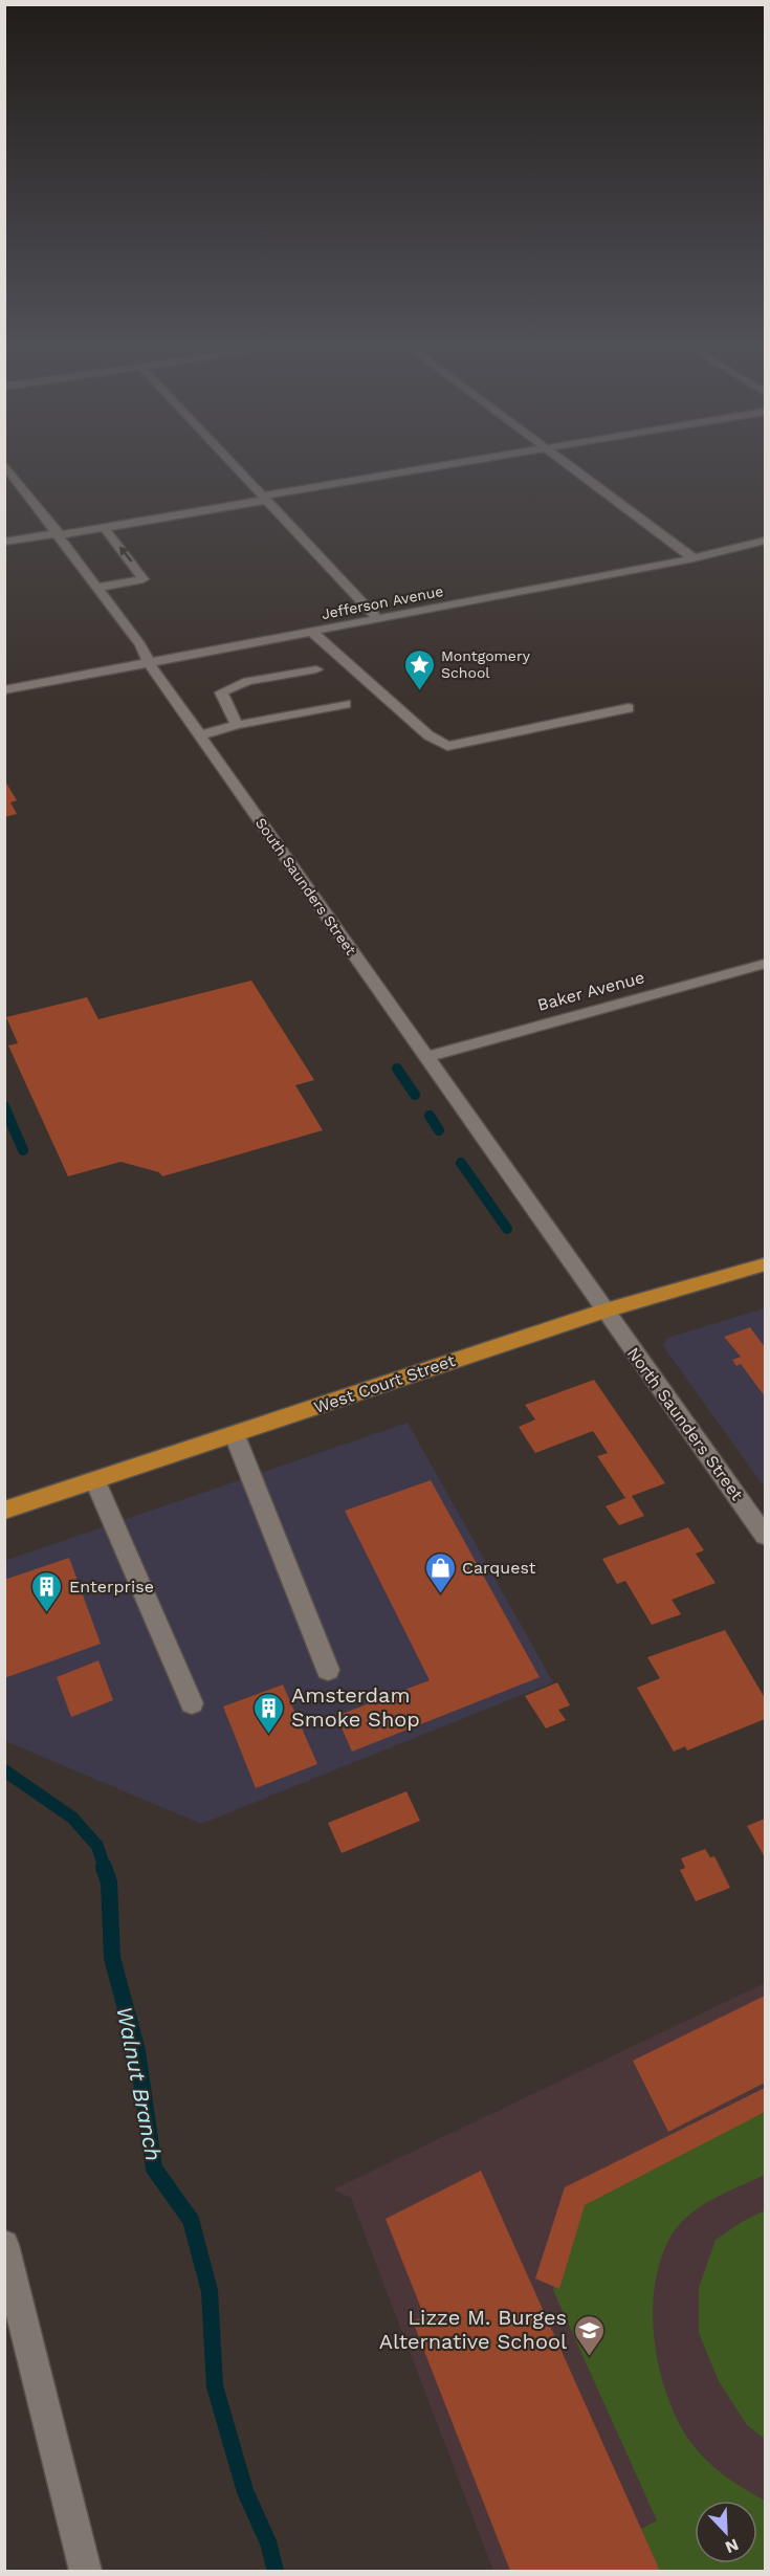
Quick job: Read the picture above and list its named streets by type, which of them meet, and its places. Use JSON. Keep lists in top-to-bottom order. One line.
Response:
{"streets":{"main road":["West Court Street"],"street":["Jefferson Avenue","South Saunders Street","Baker Avenue","North Saunders Street"]},"crossings":[["Jefferson Avenue","South Saunders Street"],["South Saunders Street","Baker Avenue"],["South Saunders Street","West Court Street"],["South Saunders Street","North Saunders Street"],["West Court Street","North Saunders Street"]],"water":["Walnut Branch"],"places":{"place":["Montgomery School"],"shop":["Carquest"],"building":["Enterprise","Amsterdam Smoke Shop"],"school or university":["Lizze M. Burges Alternative School"]},"north":"bottom right"}
